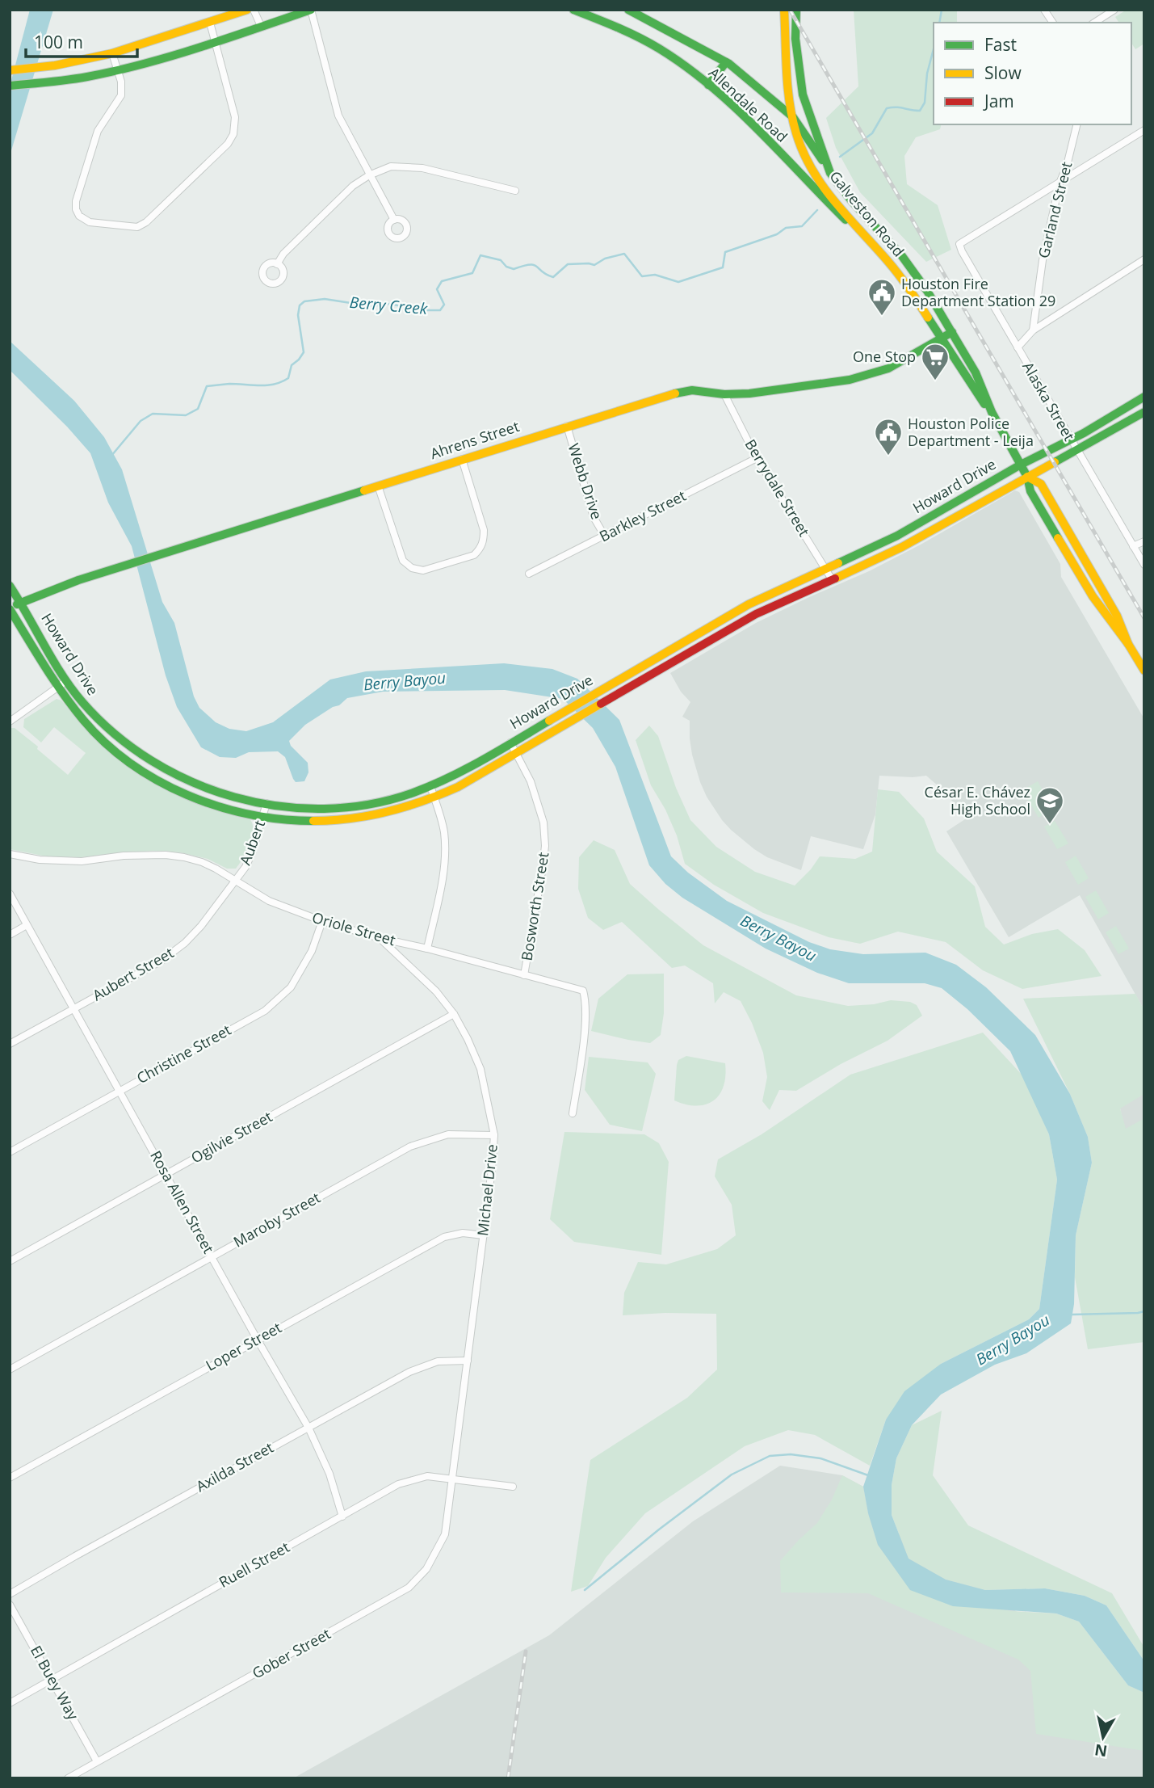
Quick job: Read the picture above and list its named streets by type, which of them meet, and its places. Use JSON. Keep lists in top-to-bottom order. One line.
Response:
{"streets":{"main road":["Allendale Road","Galveston Road","Ahrens Street","Howard Drive"],"street":["Garland Street","Alaska Street","Webb Drive","Berrydale Street","Barkley Street","Aubert","Bosworth Street","Oriole Street","Aubert Street","Christine Street","Ogilvie Street","Michael Drive","Rosa Allen Street","Maroby Street","Loper Street","Axilda Street","Ruell Street","Gober Street","El Buey Way"]},"crossings":[["Allendale Road","Galveston Road"],["Garland Street","Alaska Street"],["Galveston Road","Ahrens Street"],["Galveston Road","Howard Drive"],["Alaska Street","Howard Drive"],["Ahrens Street","Webb Drive"],["Ahrens Street","Howard Drive"],["Ahrens Street","Berrydale Street"],["Webb Drive","Barkley Street"],["Howard Drive","Berrydale Street"],["Howard Drive","Aubert"],["Howard Drive","Bosworth Street"],["Berrydale Street","Barkley Street"],["Aubert","Oriole Street"],["Aubert","Aubert Street"],["Bosworth Street","Oriole Street"],["Oriole Street","Aubert Street"],["Oriole Street","Christine Street"],["Oriole Street","Michael Drive"],["Aubert Street","Rosa Allen Street"],["Christine Street","Rosa Allen Street"],["Ogilvie Street","Michael Drive"],["Ogilvie Street","Rosa Allen Street"],["Michael Drive","Maroby Street"],["Michael Drive","Loper Street"],["Michael Drive","Axilda Street"],["Michael Drive","Ruell Street"],["Michael Drive","Gober Street"],["Rosa Allen Street","Maroby Street"],["Rosa Allen Street","Loper Street"],["Rosa Allen Street","Axilda Street"],["Rosa Allen Street","Ruell Street"],["Ruell Street","Gober Street"],["Ruell Street","El Buey Way"],["Gober Street","El Buey Way"]],"water":["Berry Creek","Berry Bayou"],"places":{"public building":["Houston Fire Department Station 29","Houston Police Department - Leija"],"supermarket":["One Stop"],"school or university":["César E. Chávez High School"]},"legend":["Fast","Slow","Jam"],"scale_bar":"100 m","north":"bottom"}
